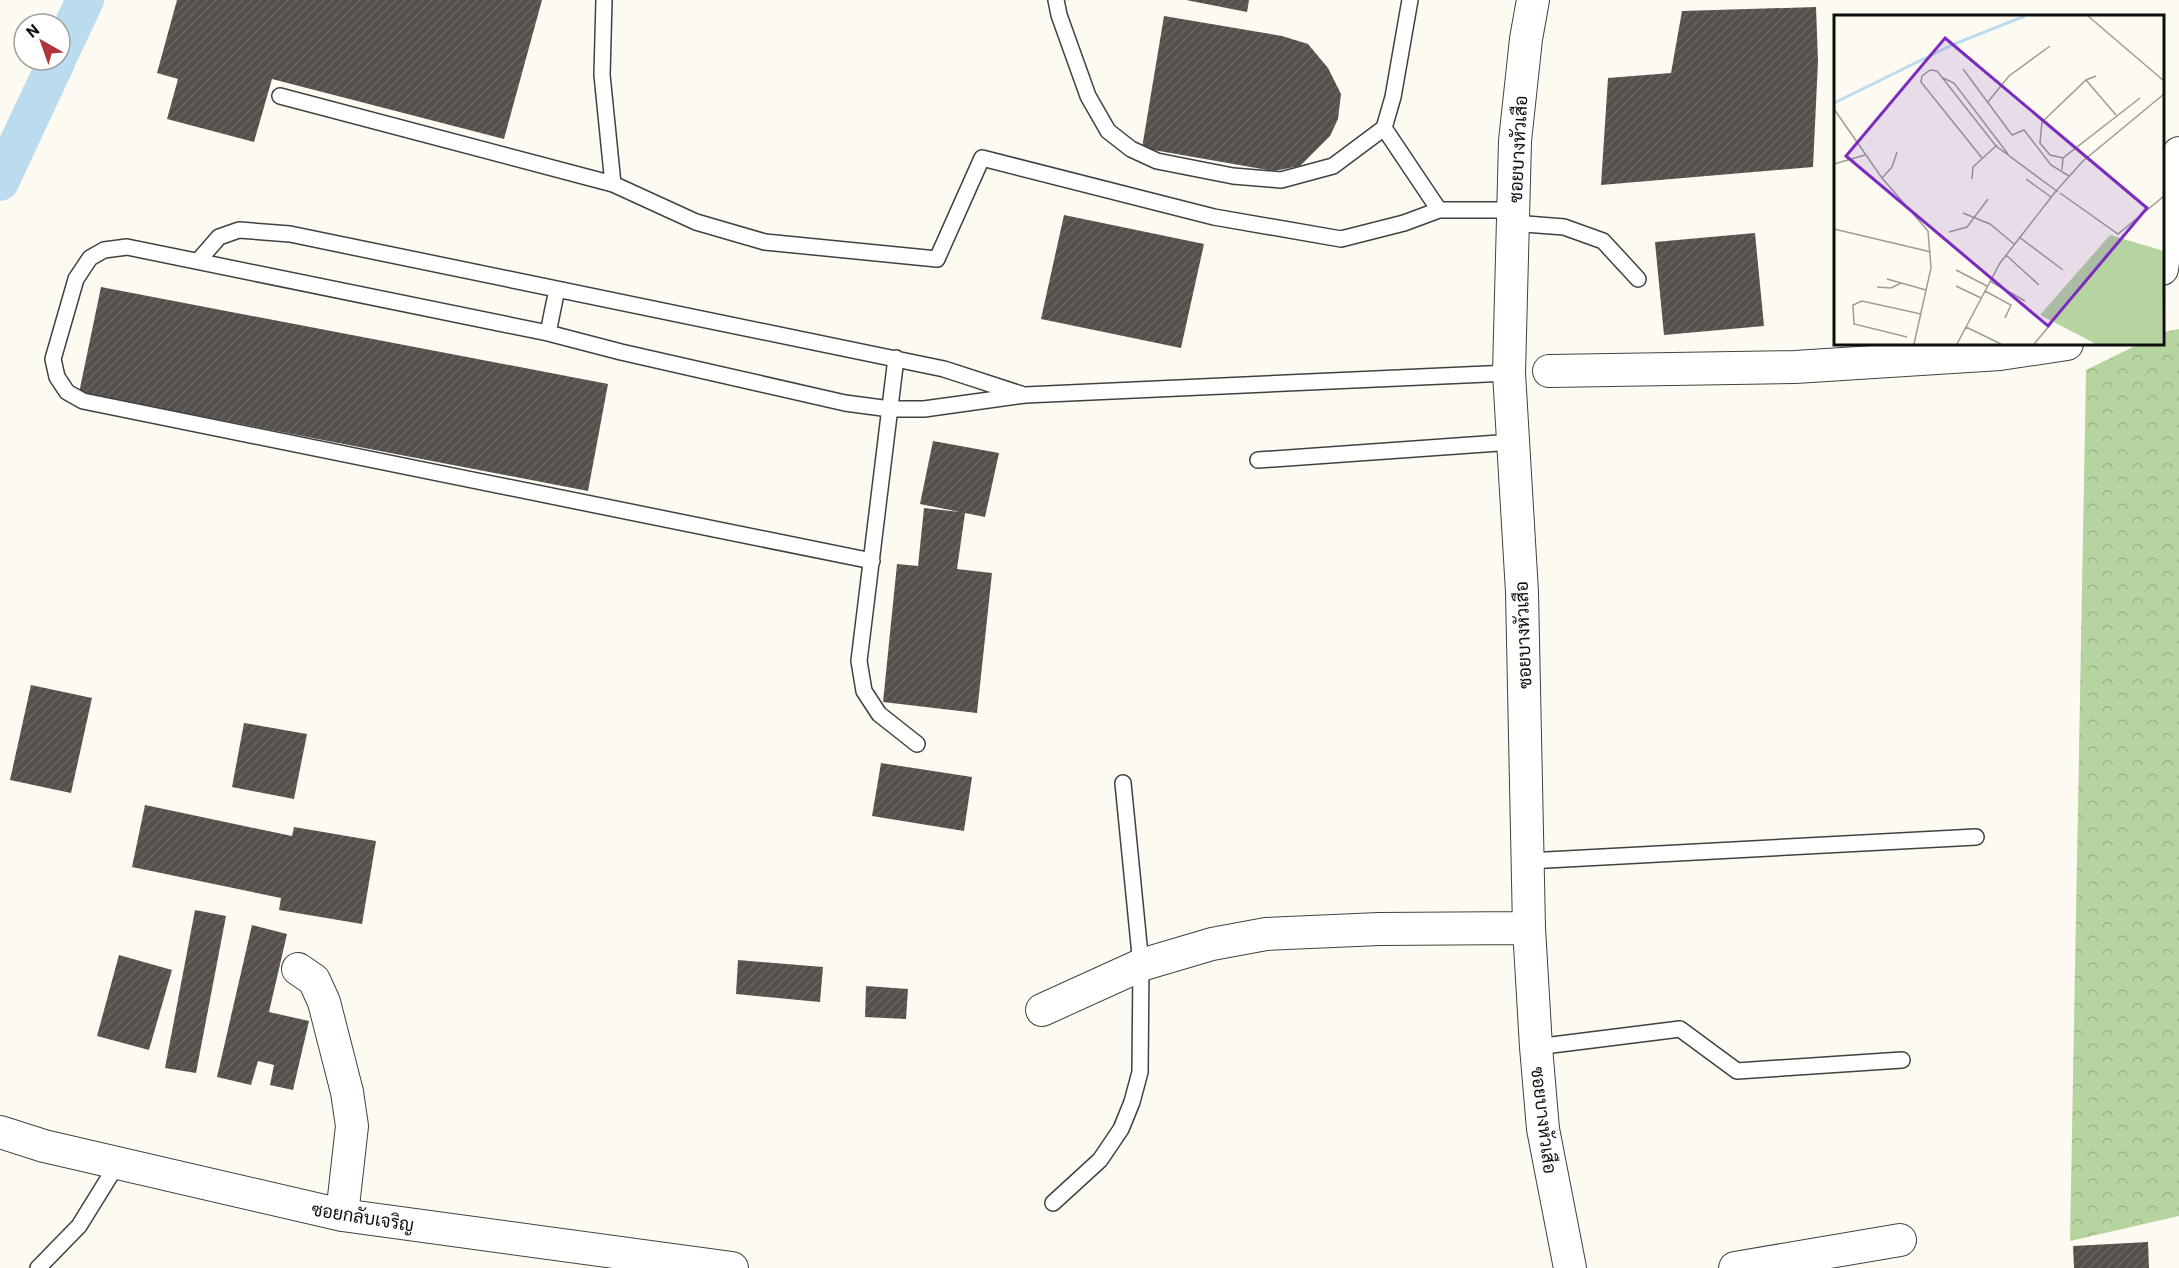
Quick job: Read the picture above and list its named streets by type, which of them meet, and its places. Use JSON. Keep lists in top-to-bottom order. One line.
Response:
{"streets":{"street":["ซอยบางหัวเสือ","ซอยกลับเจริญ"]},"north":"top left"}
